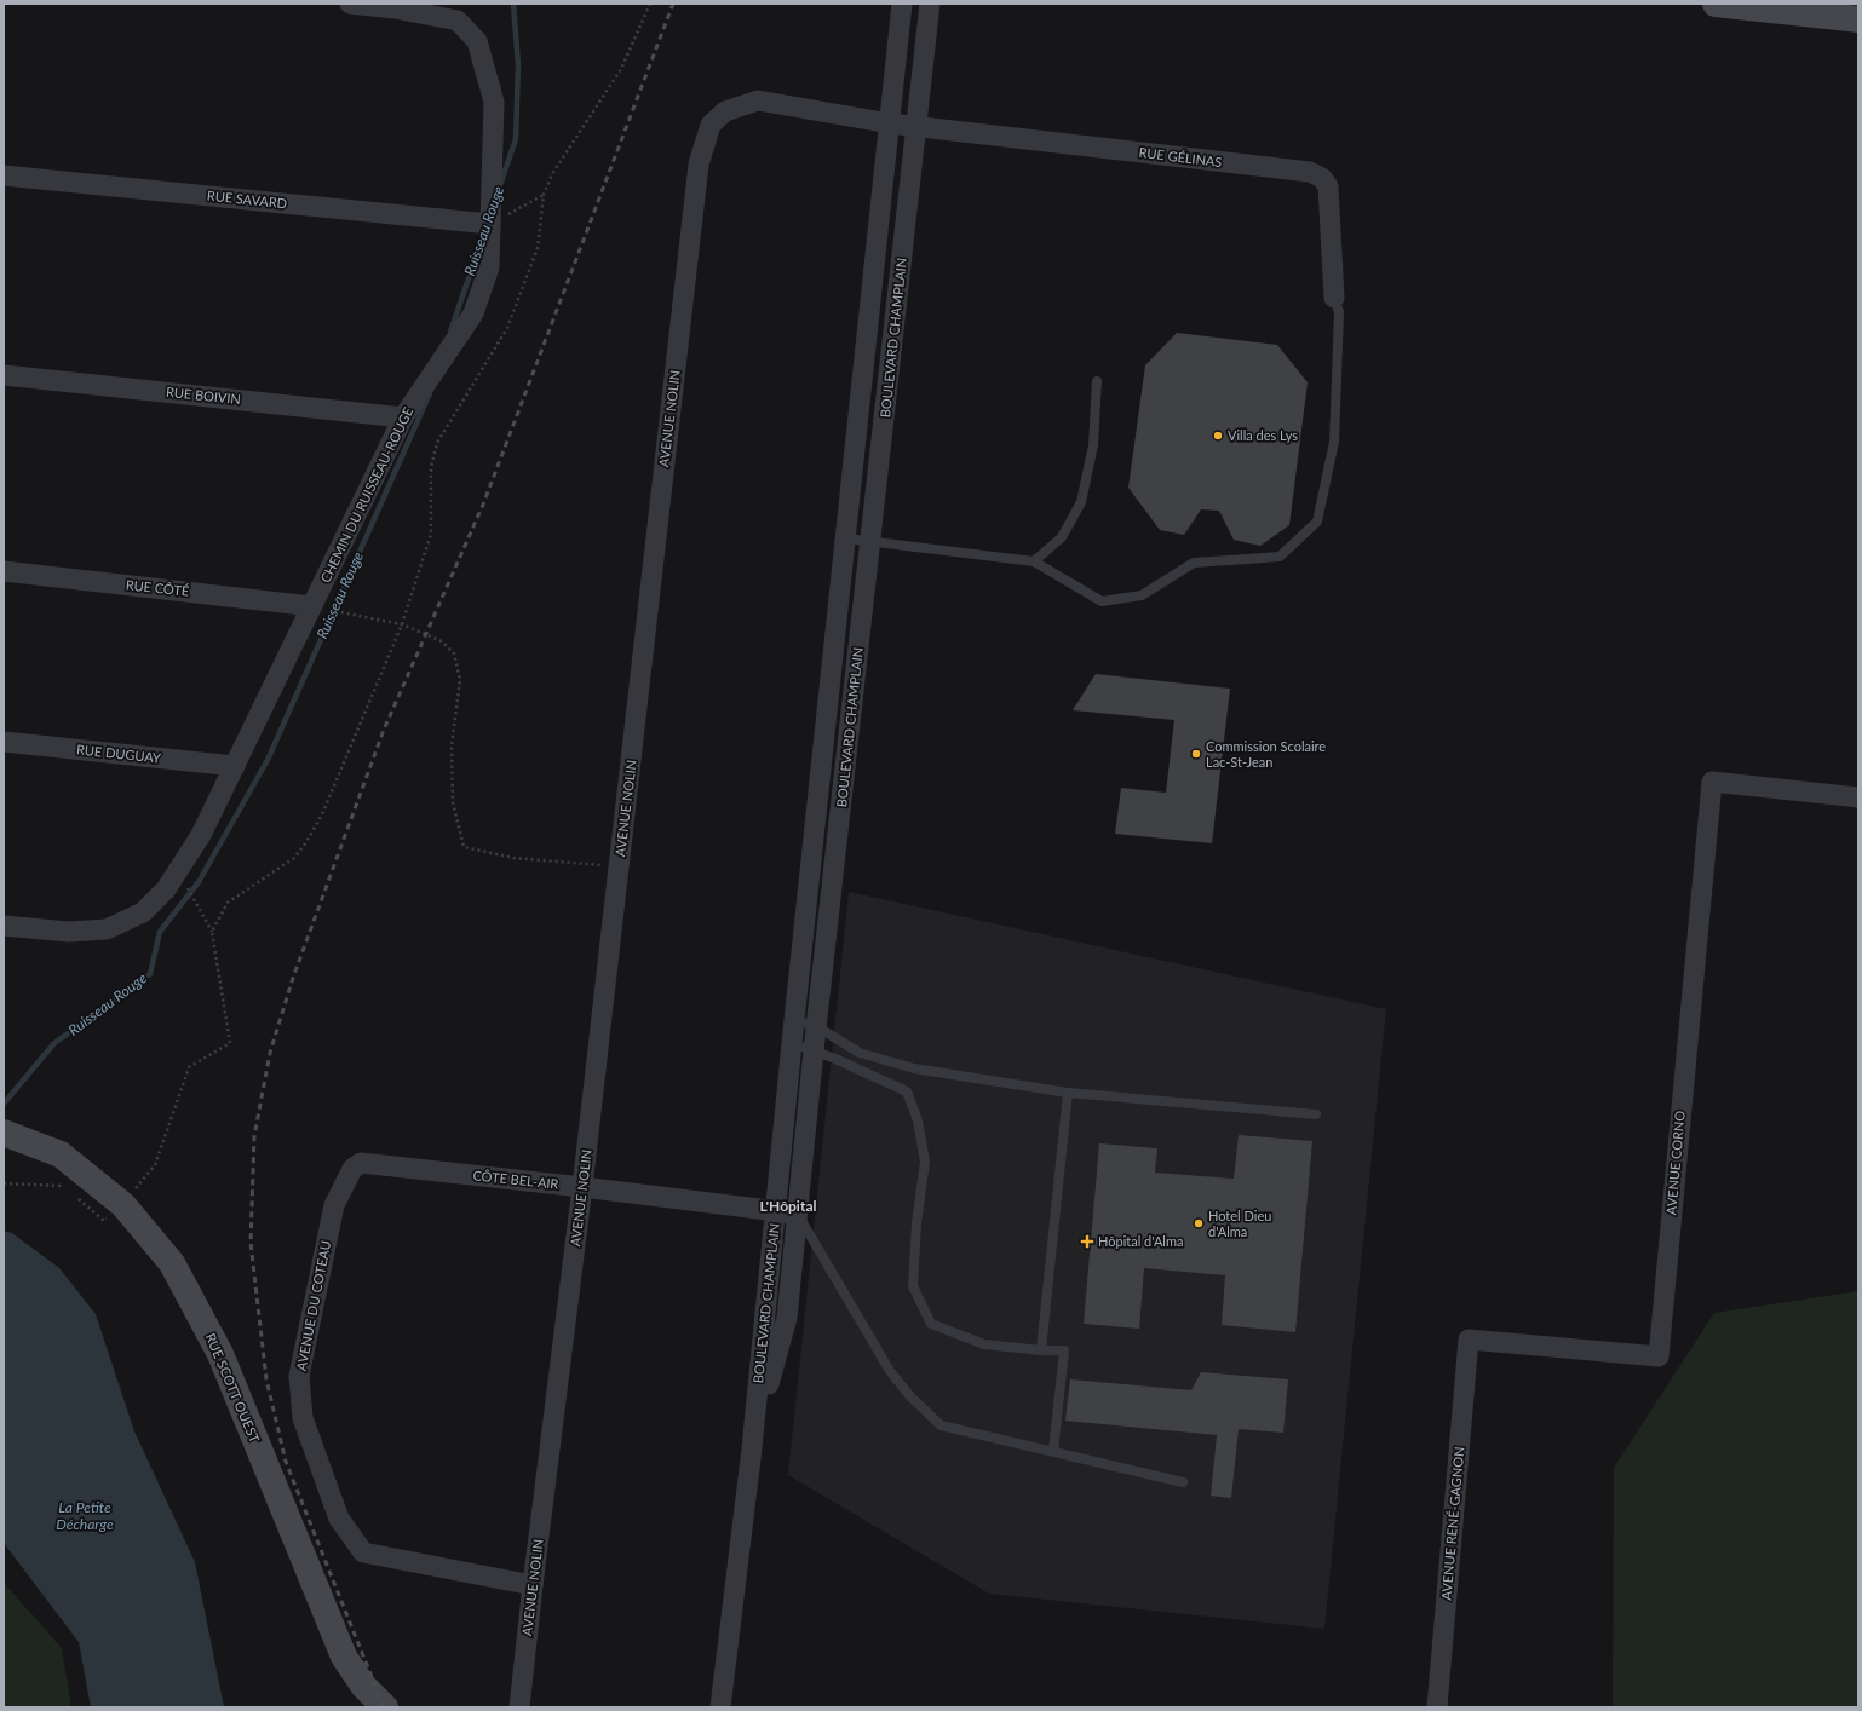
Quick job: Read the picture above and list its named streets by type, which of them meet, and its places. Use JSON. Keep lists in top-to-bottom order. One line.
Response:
{"streets":{"street":["RUE GÉLINAS","RUE SAVARD","BOULEVARD CHAMPLAIN","RUE BOIVIN","AVENUE NOLIN","CHEMIN DU RUISSEAU-ROUGE","RUE CÔTÉ","RUE DUGUAY","AVENUE CORNO","CÔTE BEL-AIR","AVENUE DU COTEAU","RUE SCOTT OUEST","AVENUE RENÉ-GAGNON"]},"crossings":[["RUE GÉLINAS","BOULEVARD CHAMPLAIN"],["RUE GÉLINAS","AVENUE NOLIN"],["RUE SAVARD","CHEMIN DU RUISSEAU-ROUGE"],["BOULEVARD CHAMPLAIN","AVENUE NOLIN"],["BOULEVARD CHAMPLAIN","CÔTE BEL-AIR"],["RUE BOIVIN","CHEMIN DU RUISSEAU-ROUGE"],["AVENUE NOLIN","CÔTE BEL-AIR"],["AVENUE NOLIN","AVENUE DU COTEAU"],["CHEMIN DU RUISSEAU-ROUGE","RUE CÔTÉ"],["CHEMIN DU RUISSEAU-ROUGE","RUE DUGUAY"],["AVENUE CORNO","AVENUE RENÉ-GAGNON"],["CÔTE BEL-AIR","AVENUE DU COTEAU"]],"districts":["L'Hôpital"],"water":["Ruisseau Rouge","La Petite Décharge"],"places":{"other":["Villa des Lys","Commission Scolaire Lac-St-Jean","Hotel Dieu d'Alma"],"health":["Hôpital d'Alma"]}}
